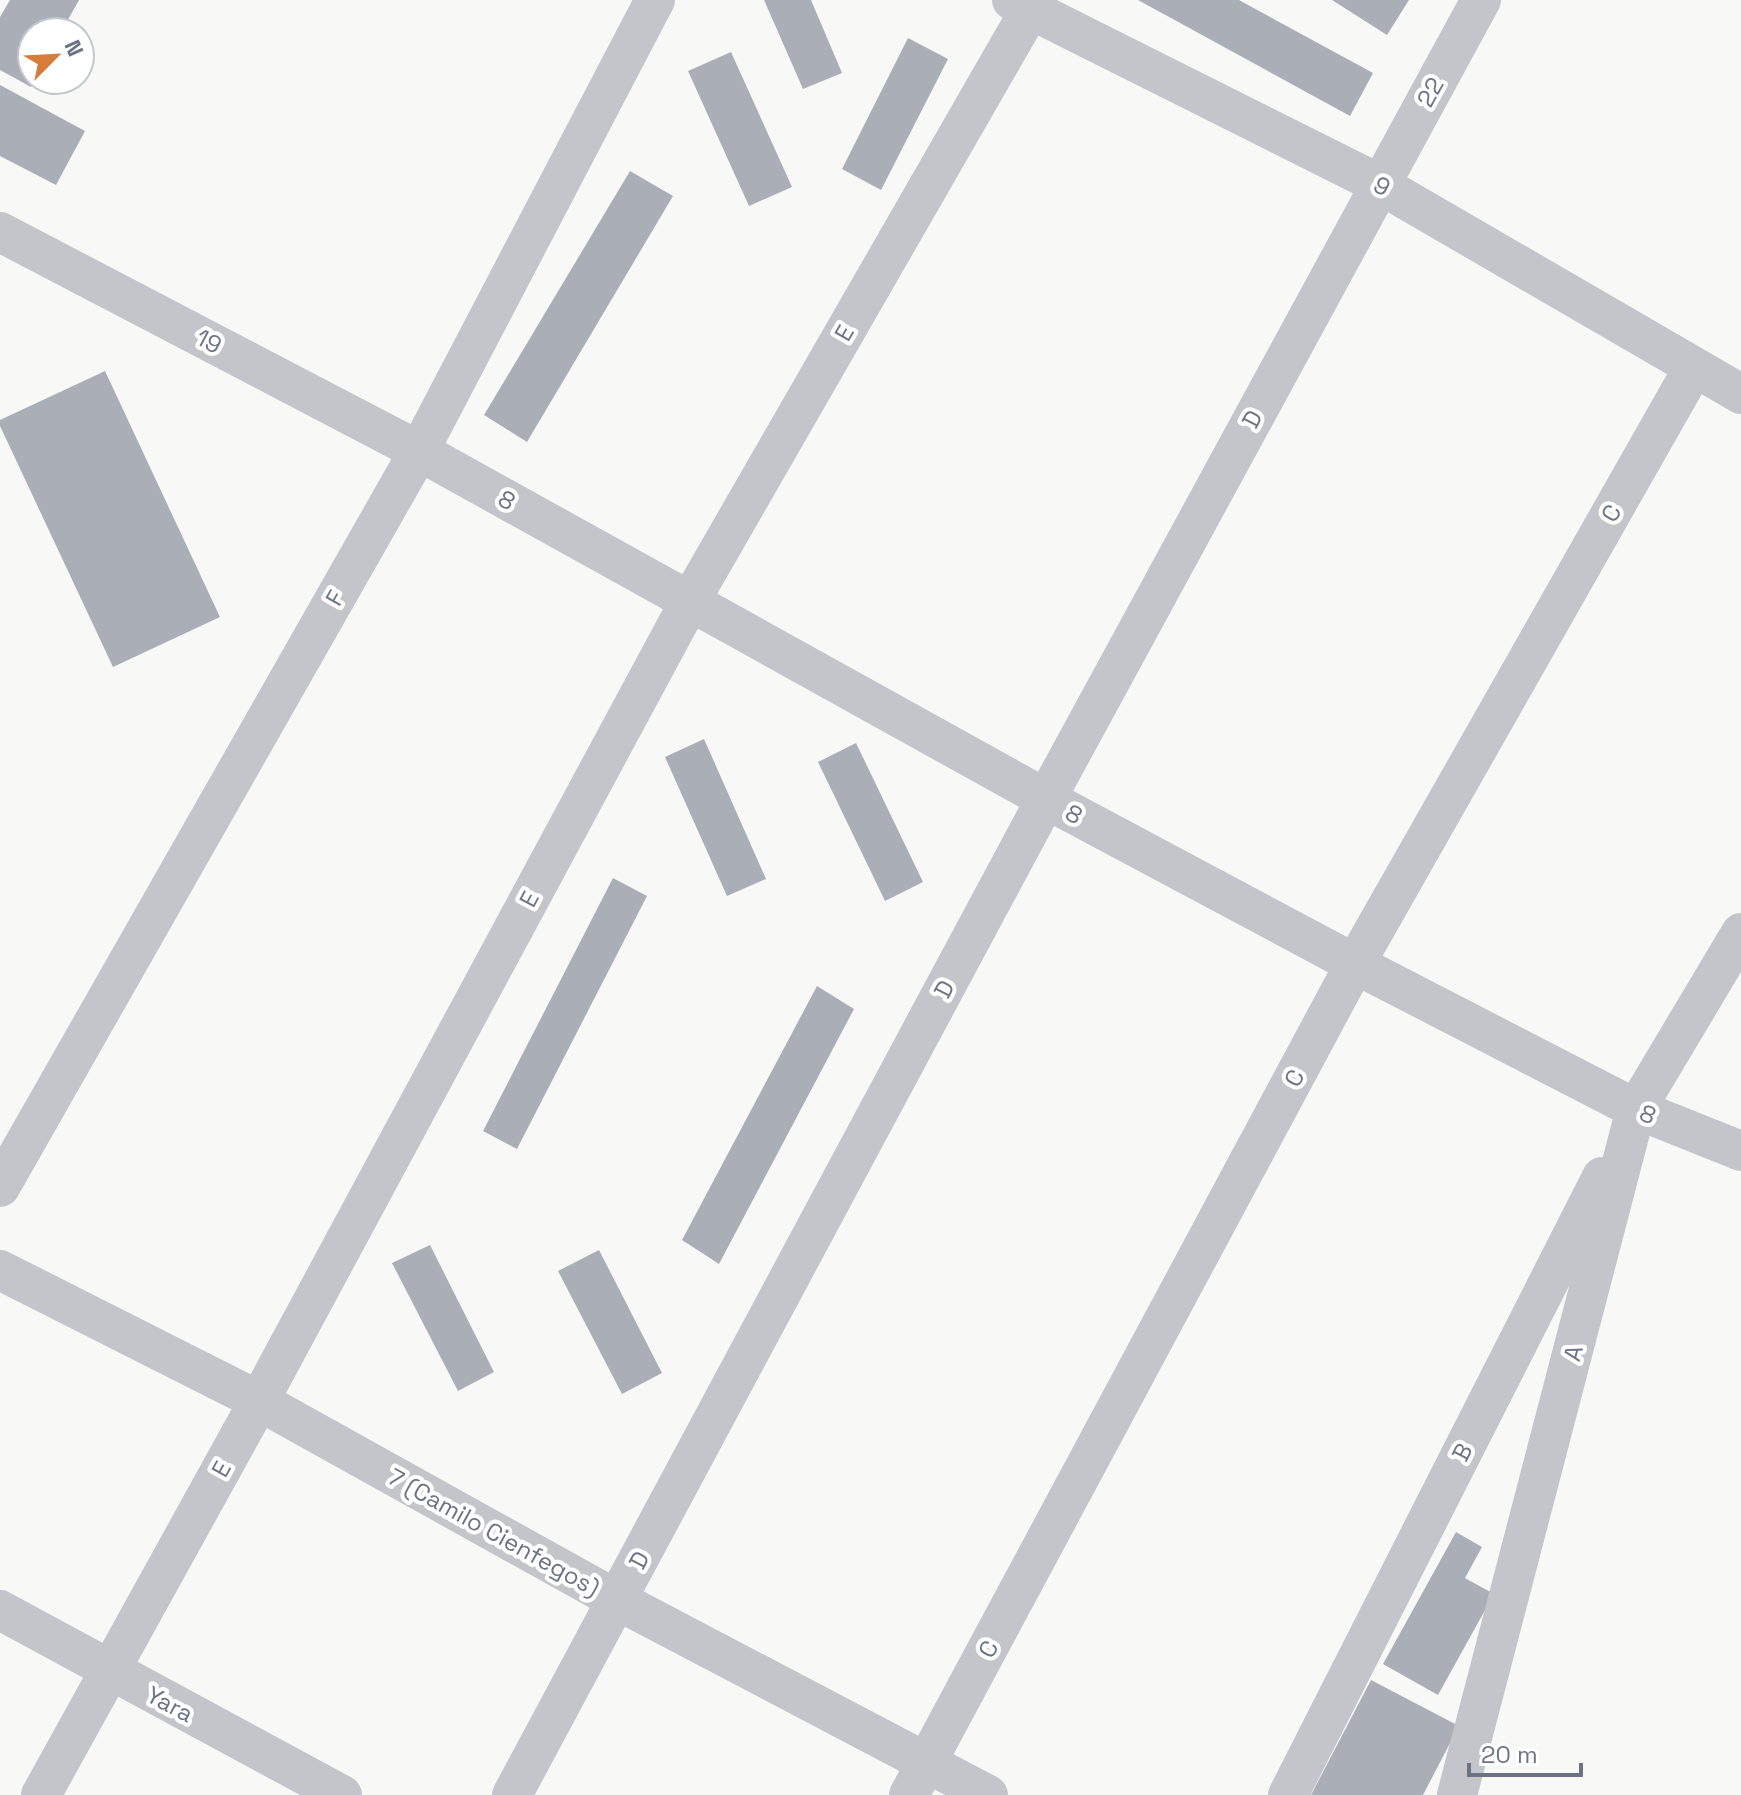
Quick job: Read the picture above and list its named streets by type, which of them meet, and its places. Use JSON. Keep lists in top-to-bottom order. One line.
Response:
{"streets":{"street":["22","9","E","19","D","8","C","F","A","B","7 (Camilo Cienfegos)","Yara"]},"crossings":[["22","9"],["22","D"],["9","E"],["9","D"],["9","C"],["E","8"],["E","7 (Camilo Cienfegos)"],["E","Yara"],["19","8"],["19","F"],["D","8"],["D","7 (Camilo Cienfegos)"],["8","C"],["8","F"],["8","A"],["8","B"],["C","7 (Camilo Cienfegos)"],["A","B"]],"scale_bar":"20 m","north":"top right"}
